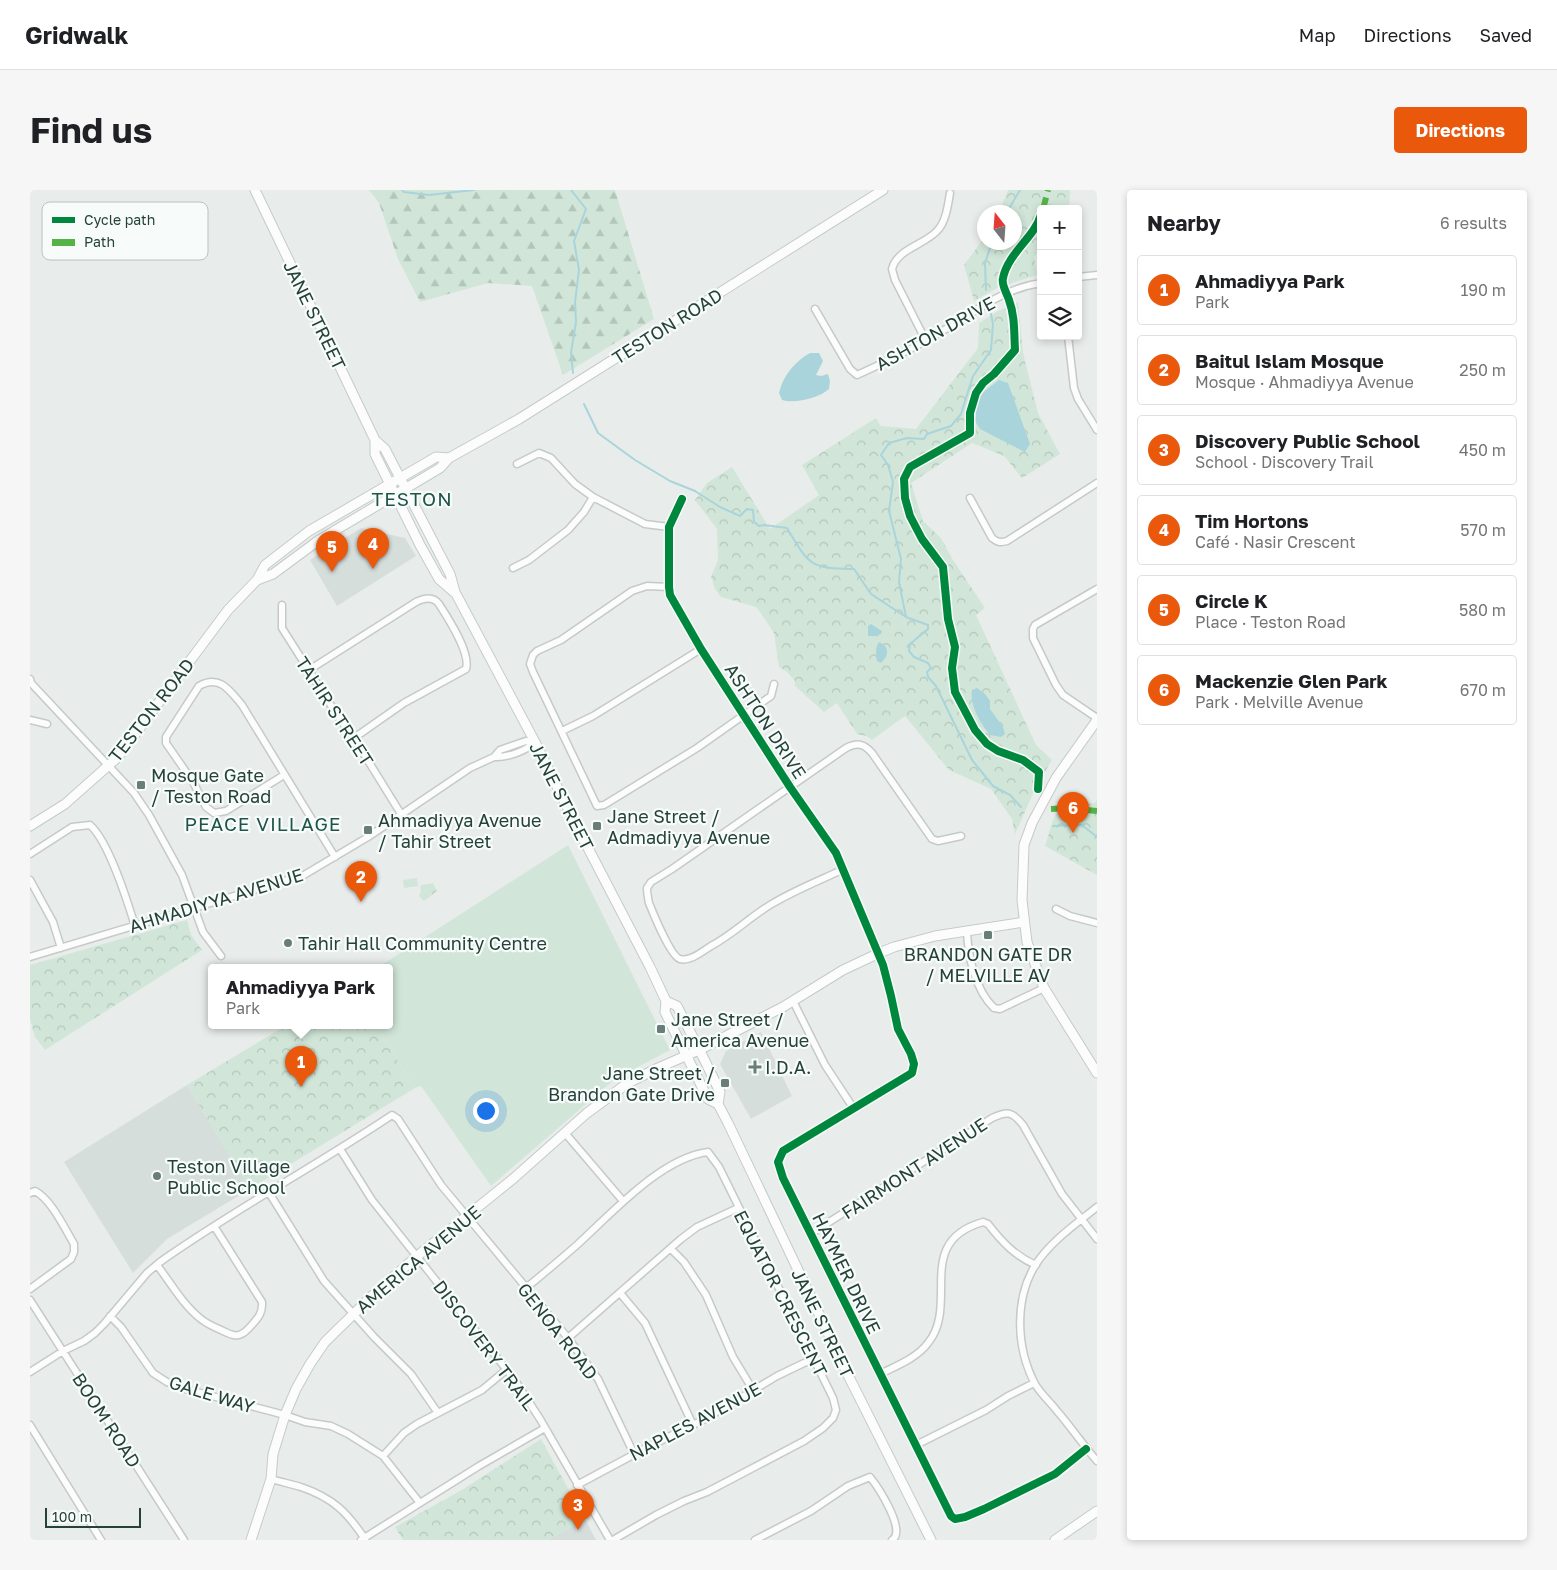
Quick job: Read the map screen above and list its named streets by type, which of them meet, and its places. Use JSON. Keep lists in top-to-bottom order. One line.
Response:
{"streets":{"main road":["JANE STREET","TESTON ROAD","AMERICA AVENUE"],"street":["ASHTON DRIVE","TAHIR STREET","AHMADIYYA AVENUE","FAIRMONT AVENUE","HAYMER DRIVE","EQUATOR CRESCENT","GENOA ROAD","DISCOVERY TRAIL","GALE WAY","BOOM ROAD","NAPLES AVENUE"]},"crossings":[["JANE STREET","TESTON ROAD"],["JANE STREET","AHMADIYYA AVENUE"],["JANE STREET","AMERICA AVENUE"],["ASHTON DRIVE","AMERICA AVENUE"],["ASHTON DRIVE","HAYMER DRIVE"],["TAHIR STREET","AHMADIYYA AVENUE"],["FAIRMONT AVENUE","HAYMER DRIVE"],["AMERICA AVENUE","HAYMER DRIVE"],["AMERICA AVENUE","GENOA ROAD"],["AMERICA AVENUE","DISCOVERY TRAIL"],["AMERICA AVENUE","GALE WAY"],["EQUATOR CRESCENT","GENOA ROAD"],["EQUATOR CRESCENT","DISCOVERY TRAIL"],["EQUATOR CRESCENT","NAPLES AVENUE"],["GENOA ROAD","DISCOVERY TRAIL"],["GENOA ROAD","NAPLES AVENUE"],["DISCOVERY TRAIL","NAPLES AVENUE"]],"districts":["TESTON","PEACE VILLAGE"],"places":{"transit":["Mosque Gate / Teston Road","Jane Street / Admadiyya Avenue","Ahmadiyya Avenue / Tahir Street","BRANDON GATE DR / MELVILLE AV","Jane Street / America Avenue","Jane Street / Brandon Gate Drive"],"other":["Tahir Hall Community Centre","Teston Village Public School"],"health":["I.D.A."]},"legend":["Cycle path","Path"],"scale_bar":"100 m","north":"top","page":{"header":"Gridwalk","nav":["Map","Directions","Saved"],"buttons":"Directions","title":"Find us","heading":["Nearby","6 results"],"map_buttons":["+","−"],"list":[{"mark":"1","name":"Ahmadiyya Park","note":"Park","value":"190 m"},{"mark":"2","name":"Baitul Islam Mosque","note":"Mosque · Ahmadiyya Avenue","value":"250 m"},{"mark":"3","name":"Discovery Public School","note":"School · Discovery Trail","value":"450 m"},{"mark":"4","name":"Tim Hortons","note":"Café · Nasir Crescent","value":"570 m"},{"mark":"5","name":"Circle K","note":"Place · Teston Road","value":"580 m"},{"mark":"6","name":"Mackenzie Glen Park","note":"Park · Melville Avenue","value":"670 m"}],"pins":["4","5","6","2","1","3"],"popup":["Ahmadiyya Park","Park"],"scale":"100 m"}}
